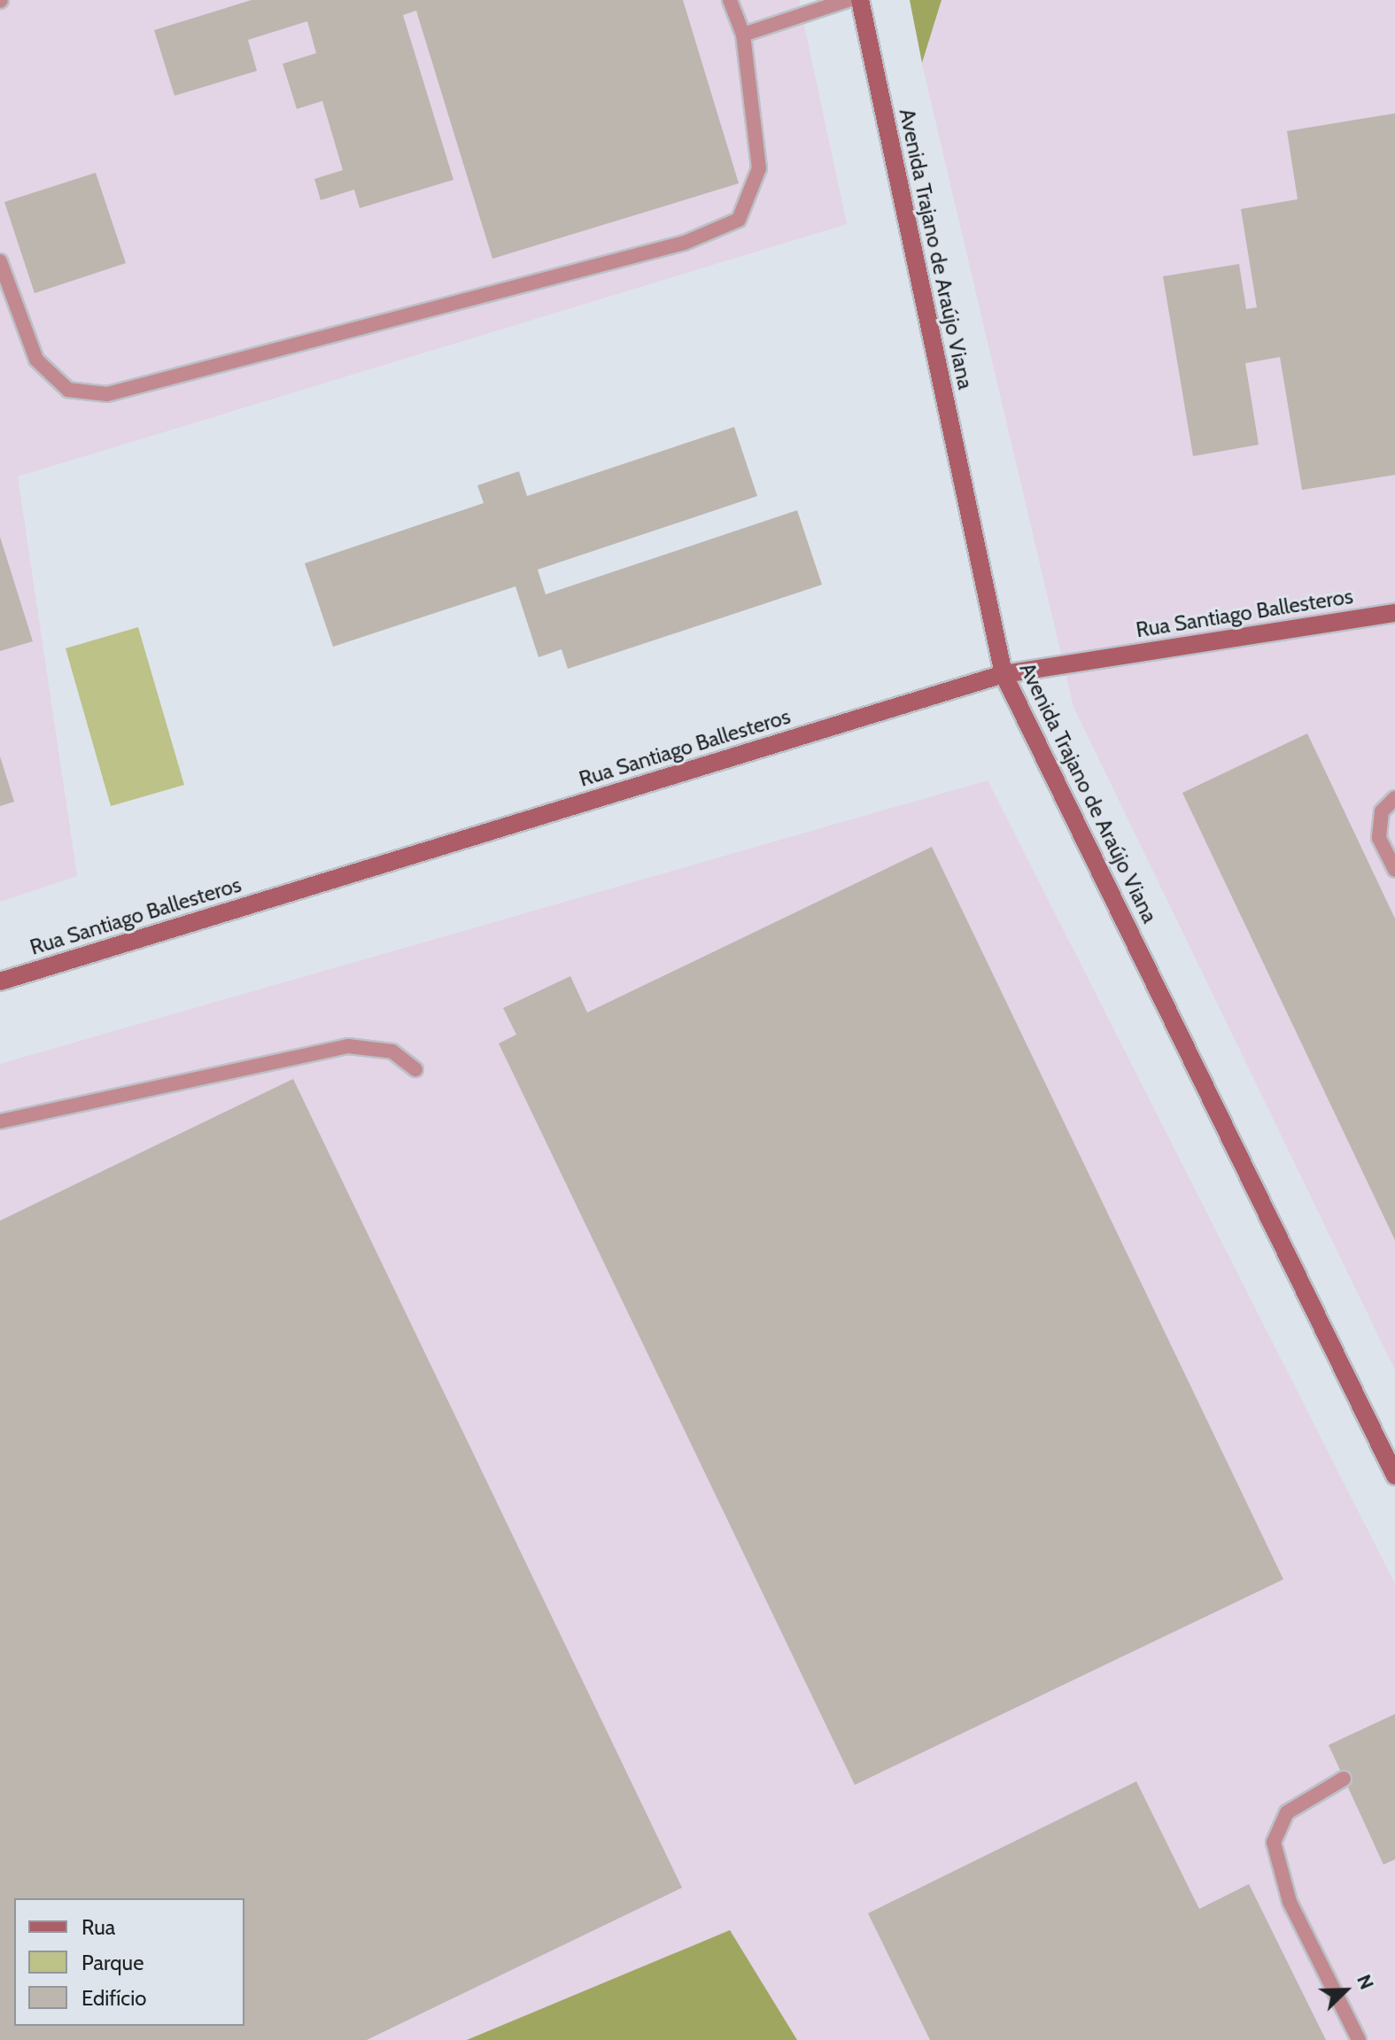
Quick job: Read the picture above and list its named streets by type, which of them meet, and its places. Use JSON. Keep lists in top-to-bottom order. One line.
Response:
{"streets":{"street":["Avenida Trajano de Araújo Viana","Rua Santiago Ballesteros"]},"crossings":[["Avenida Trajano de Araújo Viana","Rua Santiago Ballesteros"]],"legend":["Rua","Parque","Edifício"],"north":"top right"}
